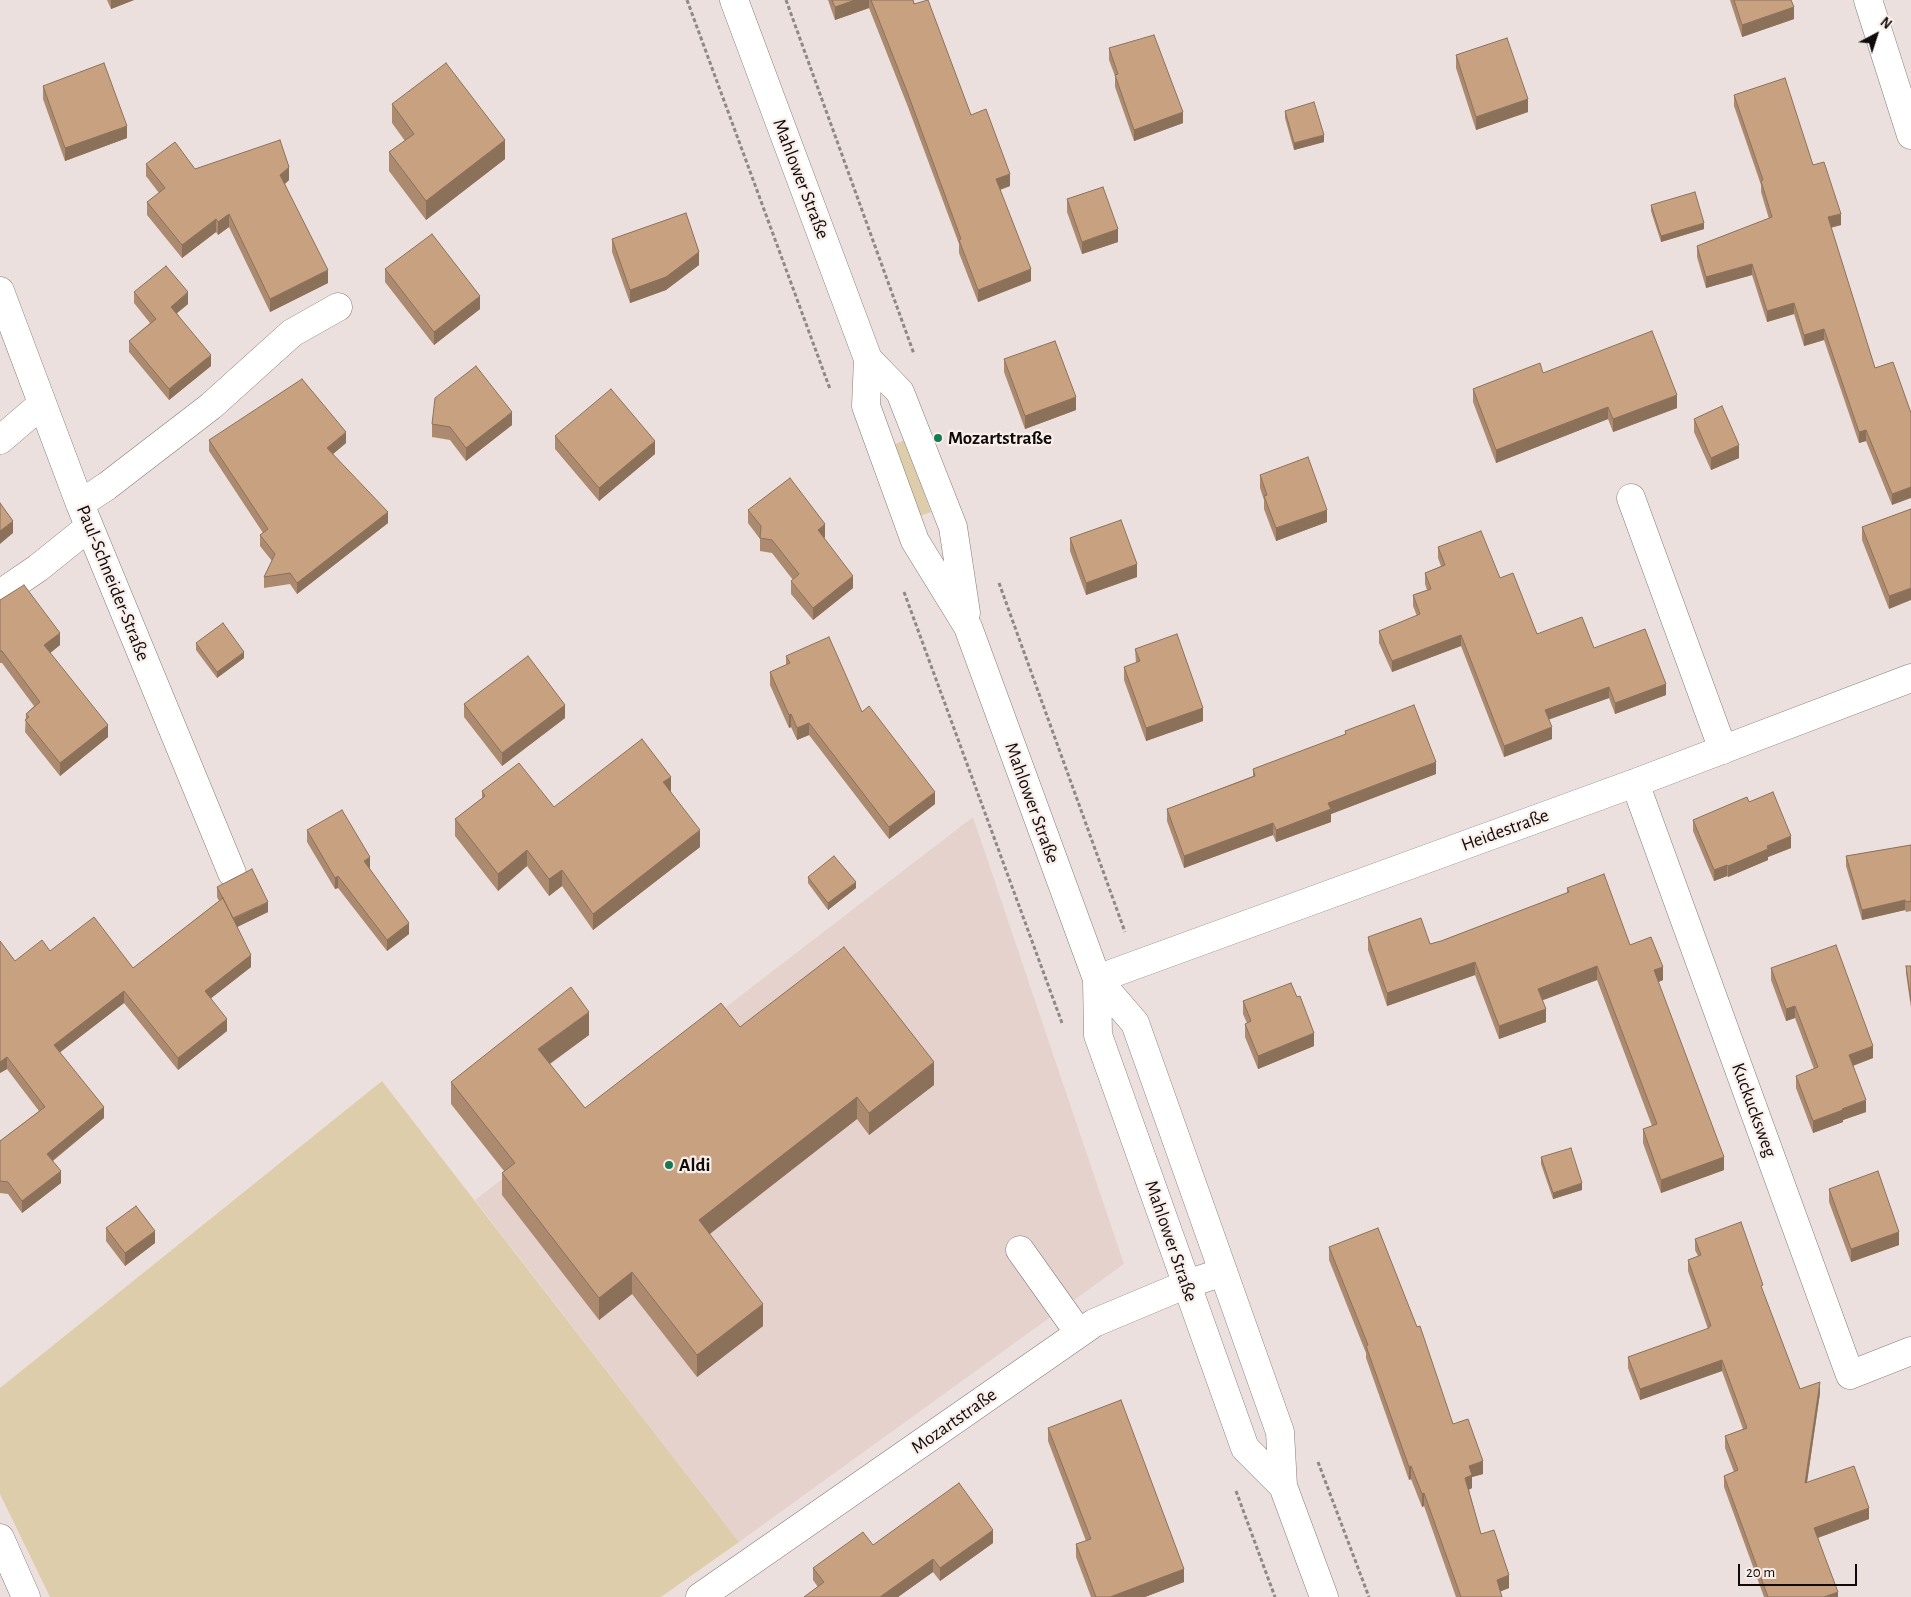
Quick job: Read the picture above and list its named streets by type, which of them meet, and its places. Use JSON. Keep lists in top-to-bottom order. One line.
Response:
{"streets":{"street":["Mahlower Straße","Paul-Schneider-Straße","Heidestraße","Kuckucksweg","Mozartstraße"]},"crossings":[["Mahlower Straße","Heidestraße"],["Mahlower Straße","Mozartstraße"],["Heidestraße","Kuckucksweg"]],"places":["Mozartstraße","Aldi"],"scale_bar":"20 m","north":"top right"}
